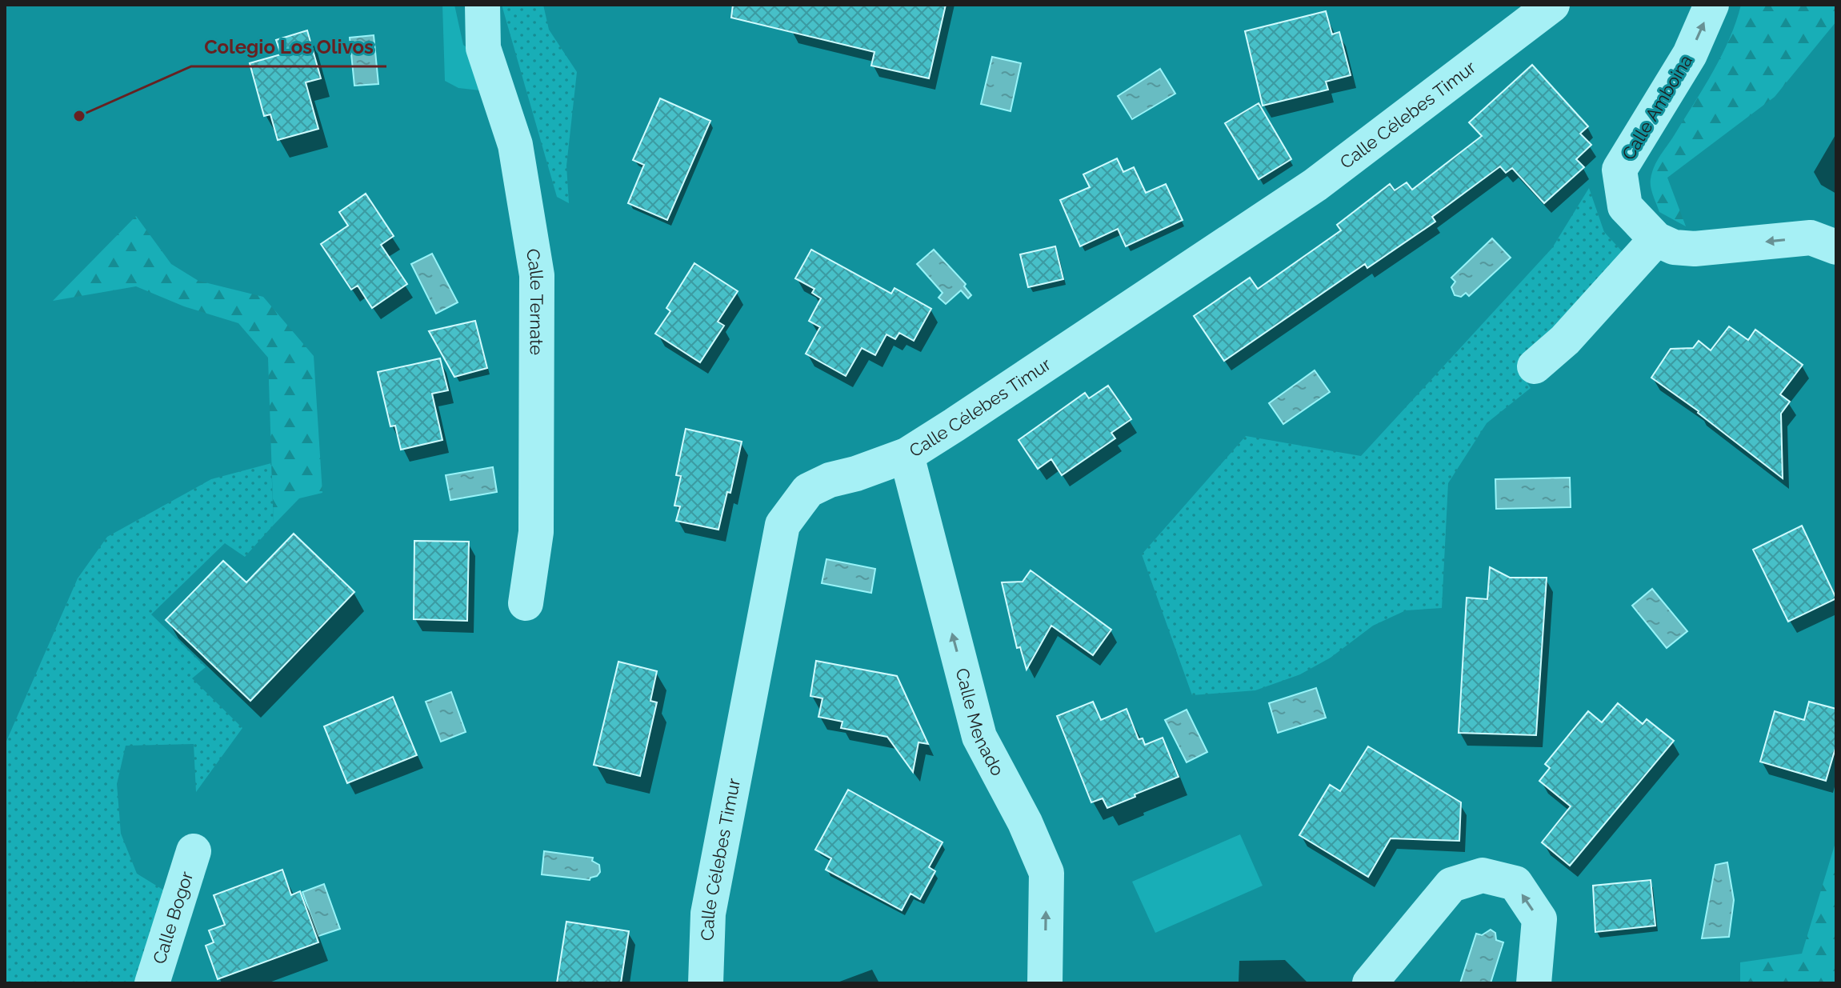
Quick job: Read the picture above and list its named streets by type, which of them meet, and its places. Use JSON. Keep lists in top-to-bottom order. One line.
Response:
{"streets":{"street":["Calle Amboina","Calle Célebes Timur","Calle Ternate","Calle Menado","Calle Bogor"]},"crossings":[["Calle Célebes Timur","Calle Menado"]],"one_way":["Calle Menado"],"places":["Colegio Los Olivos"]}
